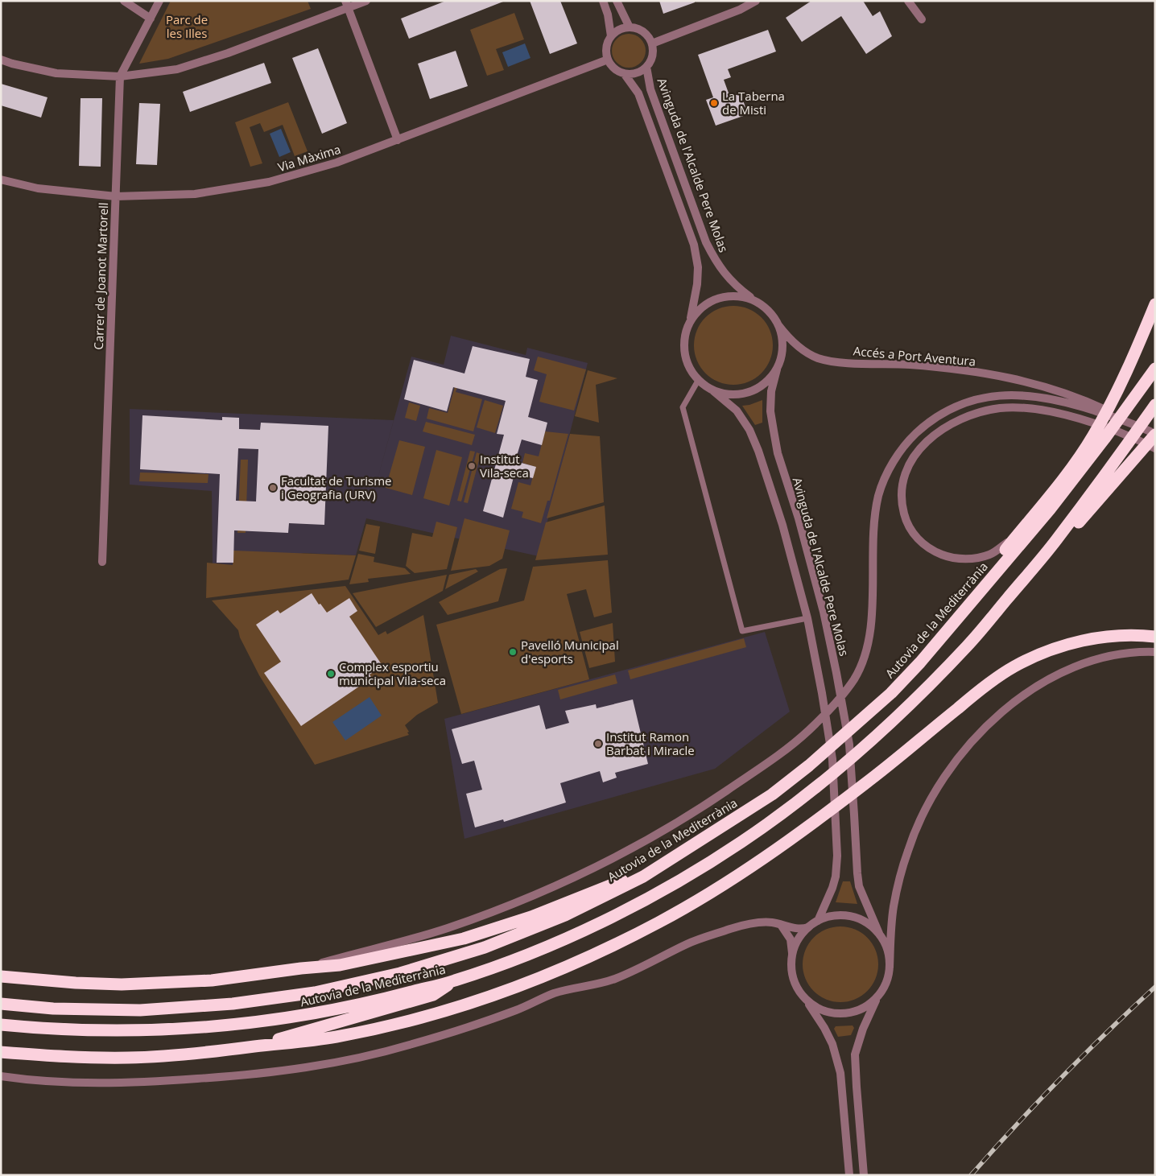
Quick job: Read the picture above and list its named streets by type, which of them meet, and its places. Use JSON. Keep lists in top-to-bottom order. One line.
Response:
{"streets":{"highway":["Autovia de la Mediterrània"],"street":["Via Màxima","Avinguda de l'Alcalde Pere Molas","Carrer de Joanot Martorell","Accés a Port Aventura"]},"crossings":[["Via Màxima","Avinguda de l'Alcalde Pere Molas"],["Via Màxima","Carrer de Joanot Martorell"],["Avinguda de l'Alcalde Pere Molas","Accés a Port Aventura"]],"parks":["Parc de les Illes"],"places":["La Taberna de Misti","Institut Vila-seca","Facultat de Turisme i Geografia (URV)","Pavelló Municipal d'esports","Complex esportiu municipal Vila-seca","Institut Ramon Barbat i Miracle"]}
